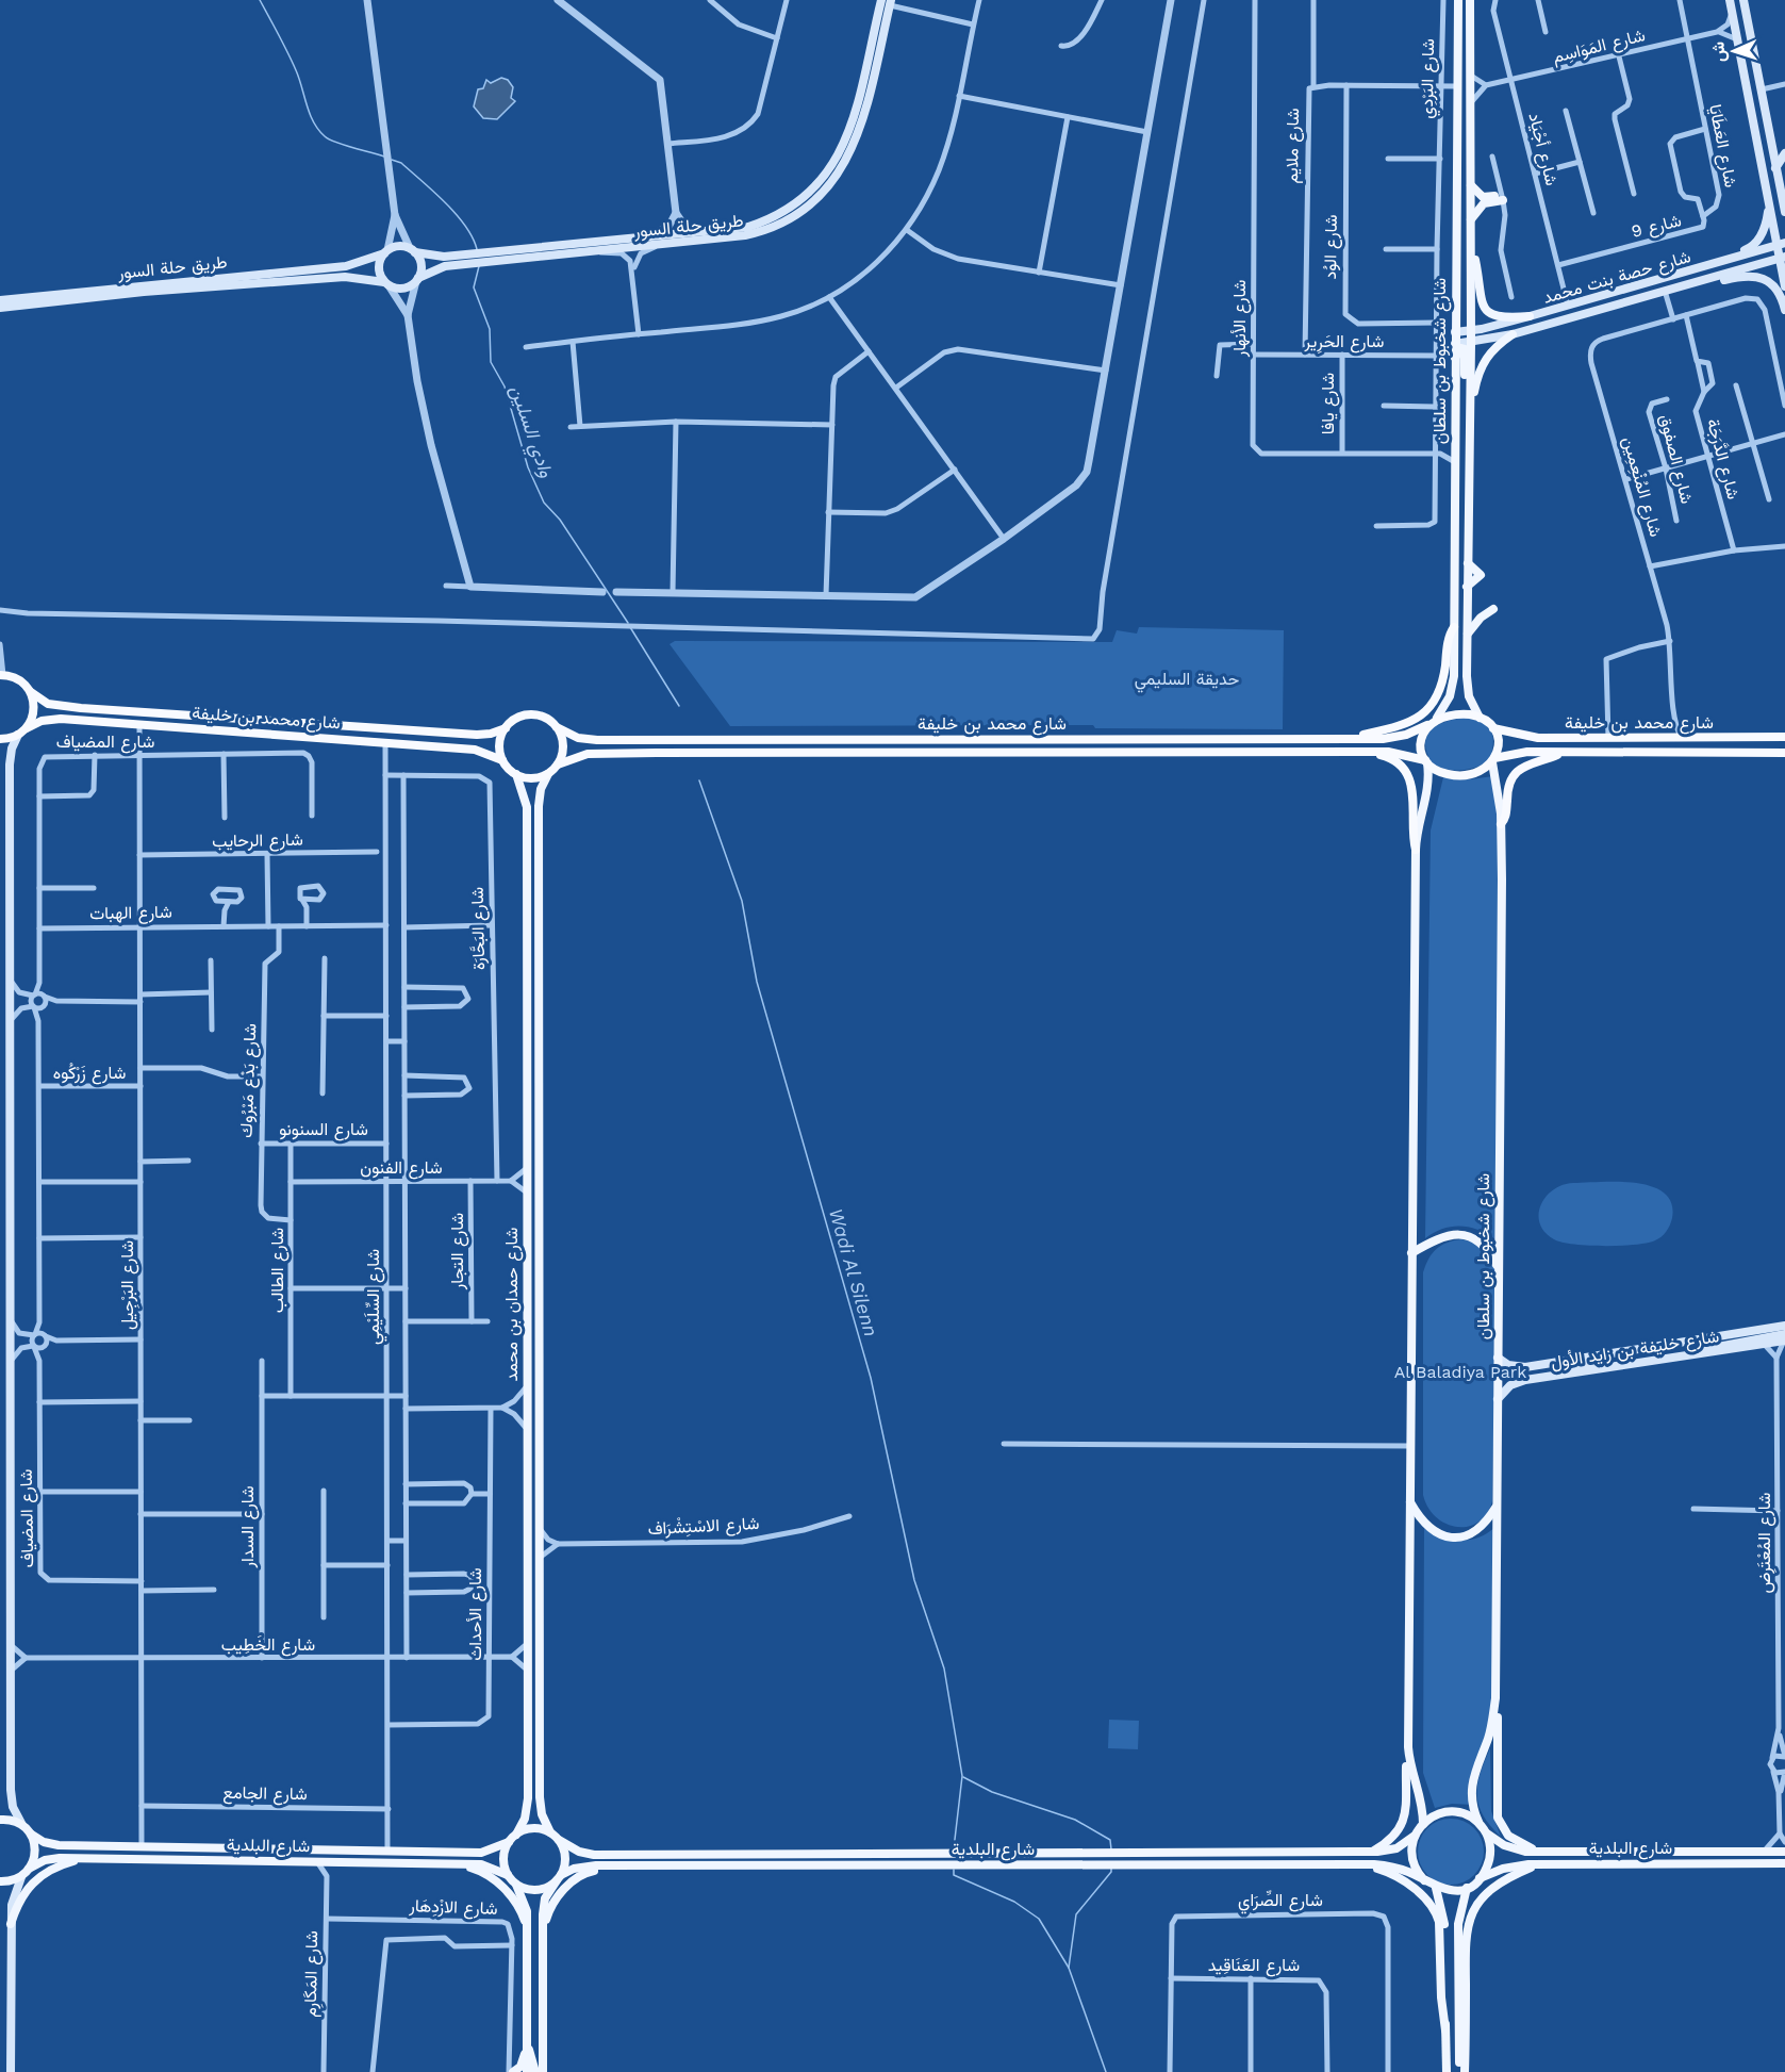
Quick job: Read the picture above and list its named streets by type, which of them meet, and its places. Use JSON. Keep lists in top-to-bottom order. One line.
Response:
{"streets":{"highway":["شارع محمد بن خليفة"],"main road":["طريق حلة السور","شارع حصة بنت محمد","شارع شخبوط بن سلطان","شارع حمدان بن محمد","شارع خليفة بن زايد الأول","شارع البلدية"],"street":["شارع المَوَاسِم","شارع البَرْدِي","شارع ملايم","شارع العَطَايَا","شارع أجْيَاد","شارع 9","شارع الوُد","شارع الأنهار","شارع الحَرِير","شارع يافا","شارع الصفوق","شارع الدَّرَجَة","شارع المُنْعِمِين","شارع المضياف","شارع الرحايب","شارع الهبات","شارع البَحَّارَة","شارع زَرْكُوه","شارع بَدْع مَبْرُوك","شارع السنونو","شارع الفنون","شارع التجار","شارع الطالب","شارع البَرْجِيل","شارع السِّلَيْمِي","شارع الاسْتِشْرَاف","شارع السدار","شارع المُعْتَرِض","شارع الأحداث","شارع الخَطِيب","شارع الجامع","شارع الصِّرَاي","شارع الازْدِهَار","شارع العَنَاقِيد","شارع المَكَارِم"]},"crossings":[["شارع المَوَاسِم","شارع العَطَايَا"],["شارع المَوَاسِم","شارع أجْيَاد"],["شارع البَرْدِي","شارع ملايم"],["شارع البَرْدِي","شارع الوُد"],["شارع البَرْدِي","شارع الأنهار"],["شارع البَرْدِي","شارع الحَرِير"],["شارع ملايم","شارع الوُد"],["شارع ملايم","شارع الحَرِير"],["شارع ملايم","شارع شخبوط بن سلطان"],["شارع العَطَايَا","شارع 9"],["شارع أجْيَاد","شارع 9"],["شارع أجْيَاد","شارع حصة بنت محمد"],["شارع حصة بنت محمد","شارع شخبوط بن سلطان"],["شارع الأنهار","شارع الحَرِير"],["شارع الأنهار","شارع يافا"],["شارع الحَرِير","شارع يافا"],["شارع شخبوط بن سلطان","شارع محمد بن خليفة"],["شارع شخبوط بن سلطان","شارع خليفة بن زايد الأول"],["شارع شخبوط بن سلطان","شارع البلدية"],["شارع الدَّرَجَة","شارع المُنْعِمِين"],["شارع المُنْعِمِين","شارع محمد بن خليفة"],["شارع محمد بن خليفة","شارع البَرْجِيل"],["شارع محمد بن خليفة","شارع السِّلَيْمِي"],["شارع محمد بن خليفة","شارع حمدان بن محمد"],["شارع المضياف","شارع الهبات"],["شارع المضياف","شارع البَرْجِيل"],["شارع الرحايب","شارع البَرْجِيل"],["شارع الهبات","شارع بَدْع مَبْرُوك"],["شارع الهبات","شارع البَرْجِيل"],["شارع الهبات","شارع السِّلَيْمِي"],["شارع البَحَّارَة","شارع الفنون"],["شارع البَحَّارَة","شارع السِّلَيْمِي"],["شارع زَرْكُوه","شارع البَرْجِيل"],["شارع بَدْع مَبْرُوك","شارع السنونو"],["شارع بَدْع مَبْرُوك","شارع الطالب"],["شارع السنونو","شارع الطالب"],["شارع السنونو","شارع السِّلَيْمِي"],["شارع الفنون","شارع التجار"],["شارع الفنون","شارع الطالب"],["شارع الفنون","شارع السِّلَيْمِي"],["شارع البَرْجِيل","شارع الخَطِيب"],["شارع البَرْجِيل","شارع الجامع"],["شارع البَرْجِيل","شارع البلدية"],["شارع السِّلَيْمِي","شارع الأحداث"],["شارع السِّلَيْمِي","شارع الخَطِيب"],["شارع السِّلَيْمِي","شارع الجامع"],["شارع السِّلَيْمِي","شارع البلدية"],["شارع حمدان بن محمد","شارع البلدية"],["شارع خليفة بن زايد الأول","شارع المُعْتَرِض"],["شارع السدار","شارع الخَطِيب"],["شارع الأحداث","شارع الخَطِيب"],["شارع الصِّرَاي","شارع العَنَاقِيد"],["شارع الازْدِهَار","شارع المَكَارِم"]],"water":["وادي السلين","Wadi Al Silenn"],"parks":["حديقة السليمي","Al Baladiya Park"],"north":"left"}
